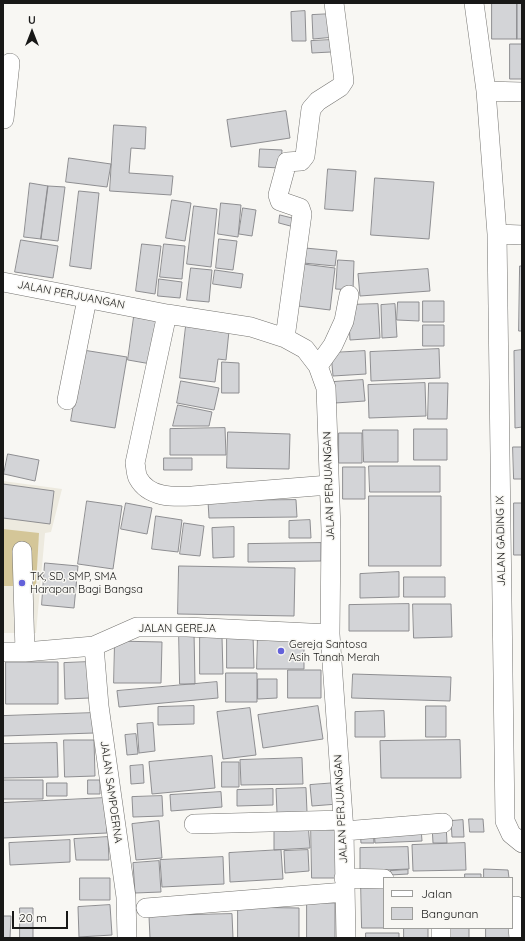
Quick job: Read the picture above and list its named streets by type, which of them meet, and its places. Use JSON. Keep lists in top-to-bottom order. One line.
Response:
{"streets":{"street":["JALAN PERJUANGAN","JALAN GADING IX","JALAN GEREJA","JALAN SAMPOERNA"]},"crossings":[["JALAN PERJUANGAN","JALAN GEREJA"],["JALAN GEREJA","JALAN SAMPOERNA"]],"places":["TK, SD, SMP, SMA Harapan Bagi Bangsa","Gereja Santosa Asih Tanah Merah"],"legend":["Jalan","Bangunan"],"scale_bar":"20 m","north":"top"}
